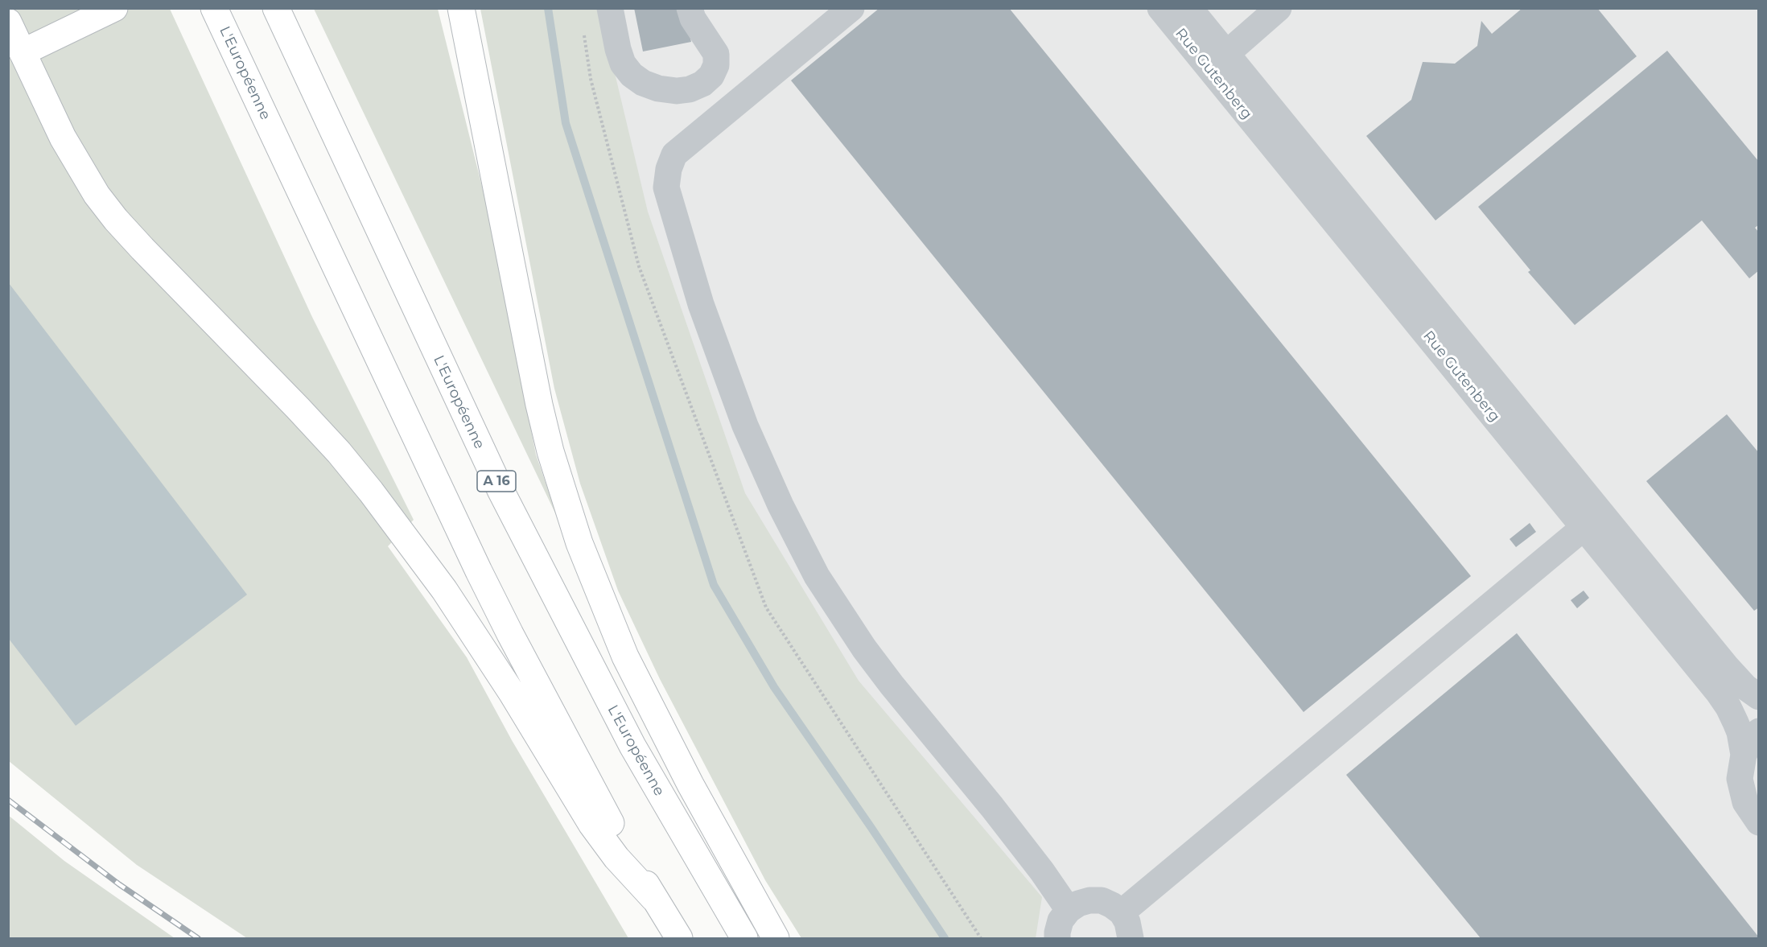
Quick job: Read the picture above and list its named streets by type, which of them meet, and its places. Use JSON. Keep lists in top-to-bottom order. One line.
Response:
{"streets":{"main road":["L'Européenne","A 16"],"street":["Rue Gutenberg"]}}
